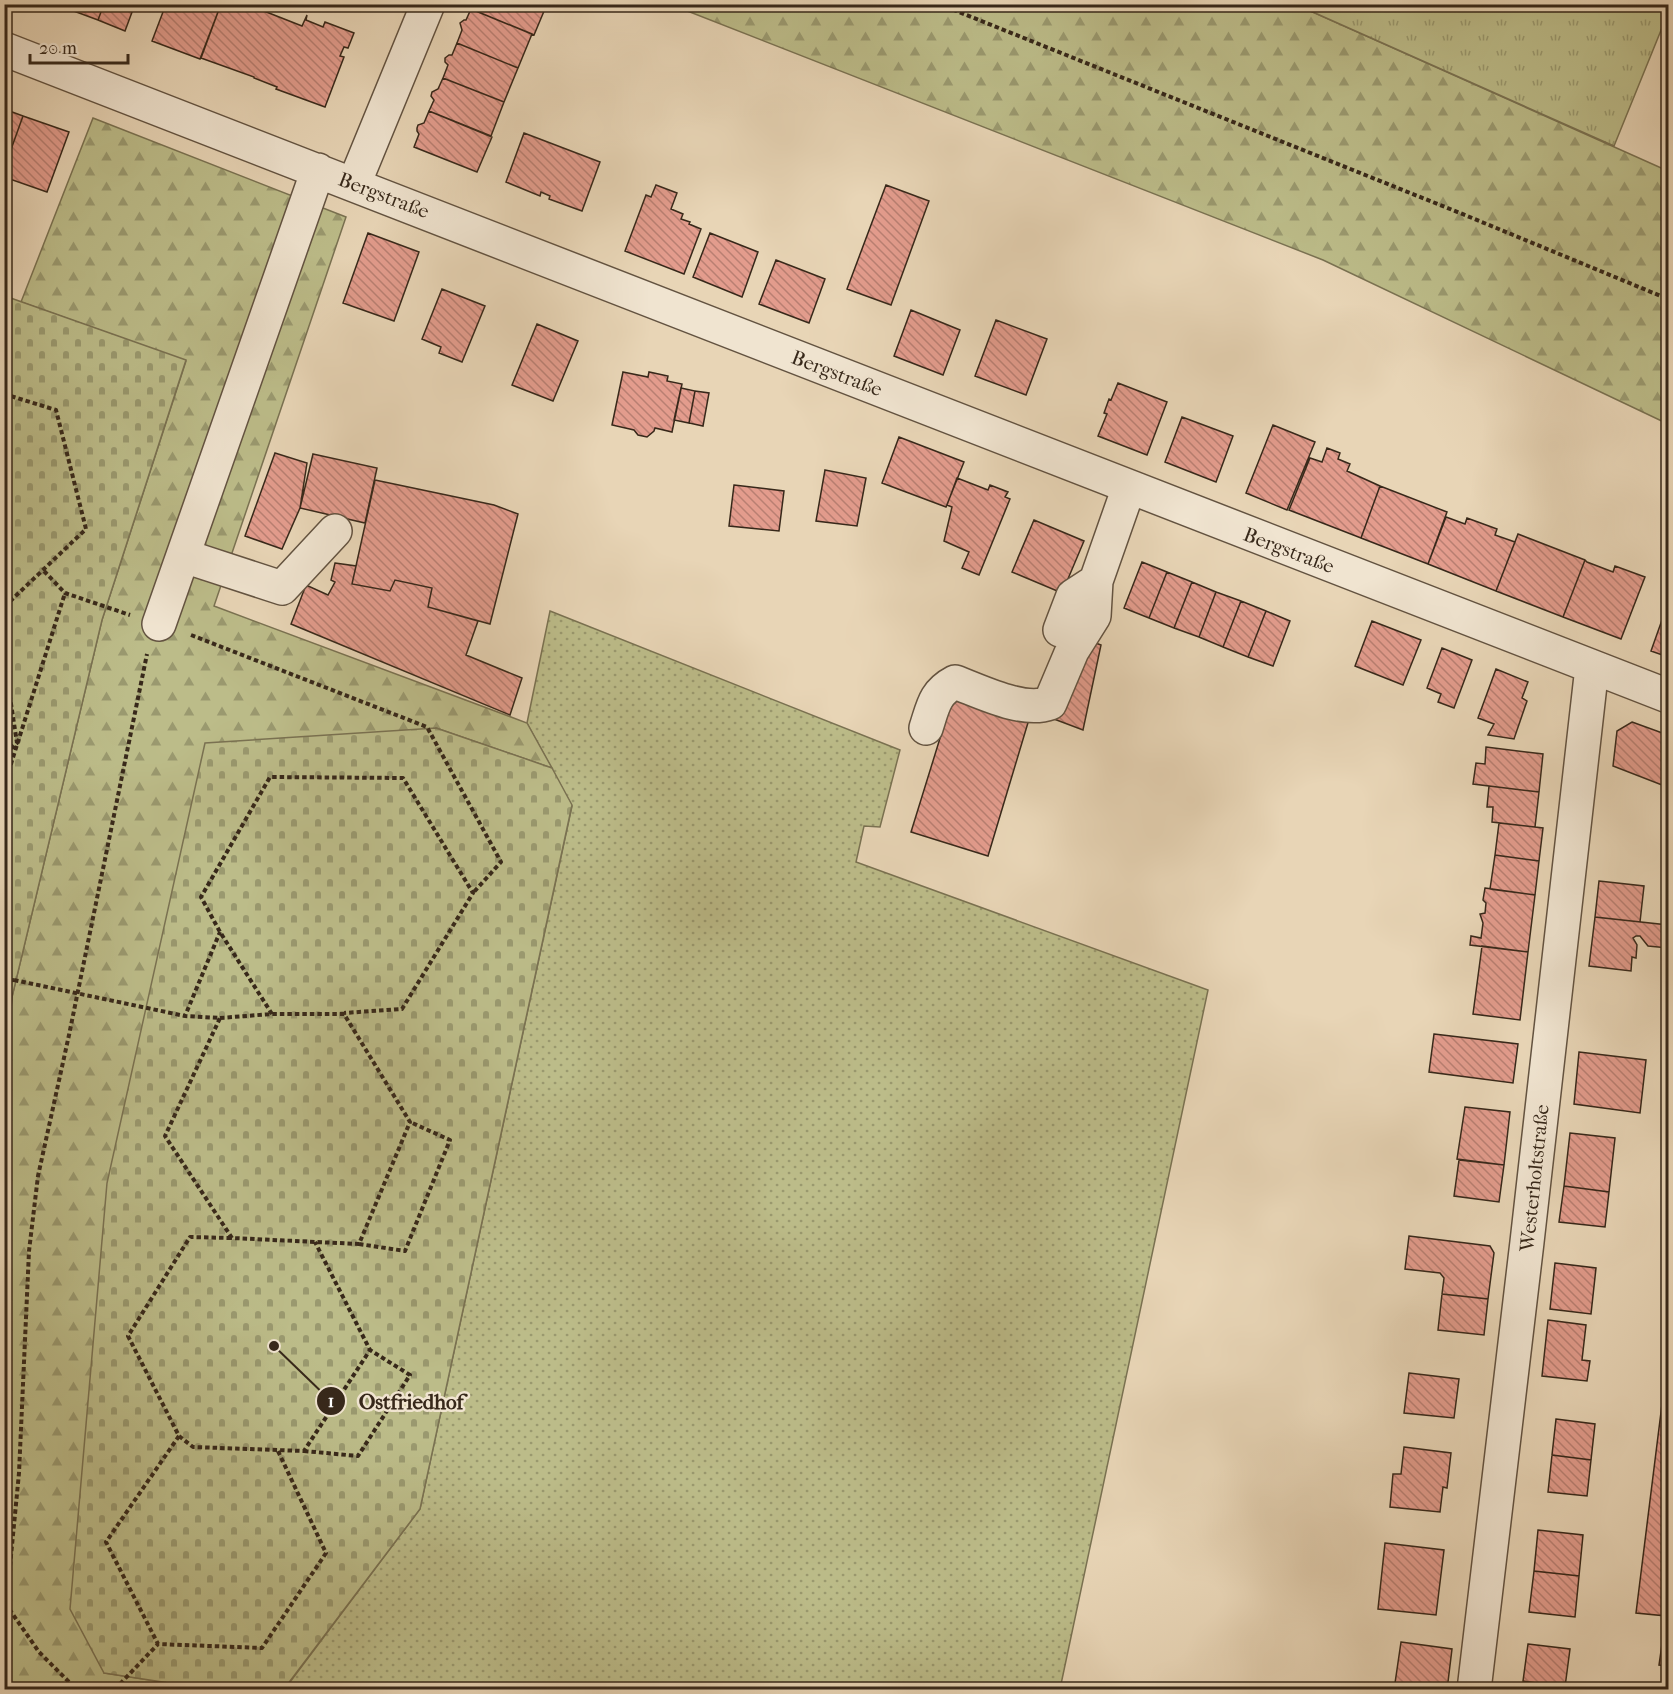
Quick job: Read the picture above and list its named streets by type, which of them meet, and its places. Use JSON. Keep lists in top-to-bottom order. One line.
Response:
{"streets":{"street":["Bergstraße","Westerholtstraße"]},"crossings":[["Bergstraße","Westerholtstraße"]],"places":["Ostfriedhof"],"scale_bar":"20 m"}
